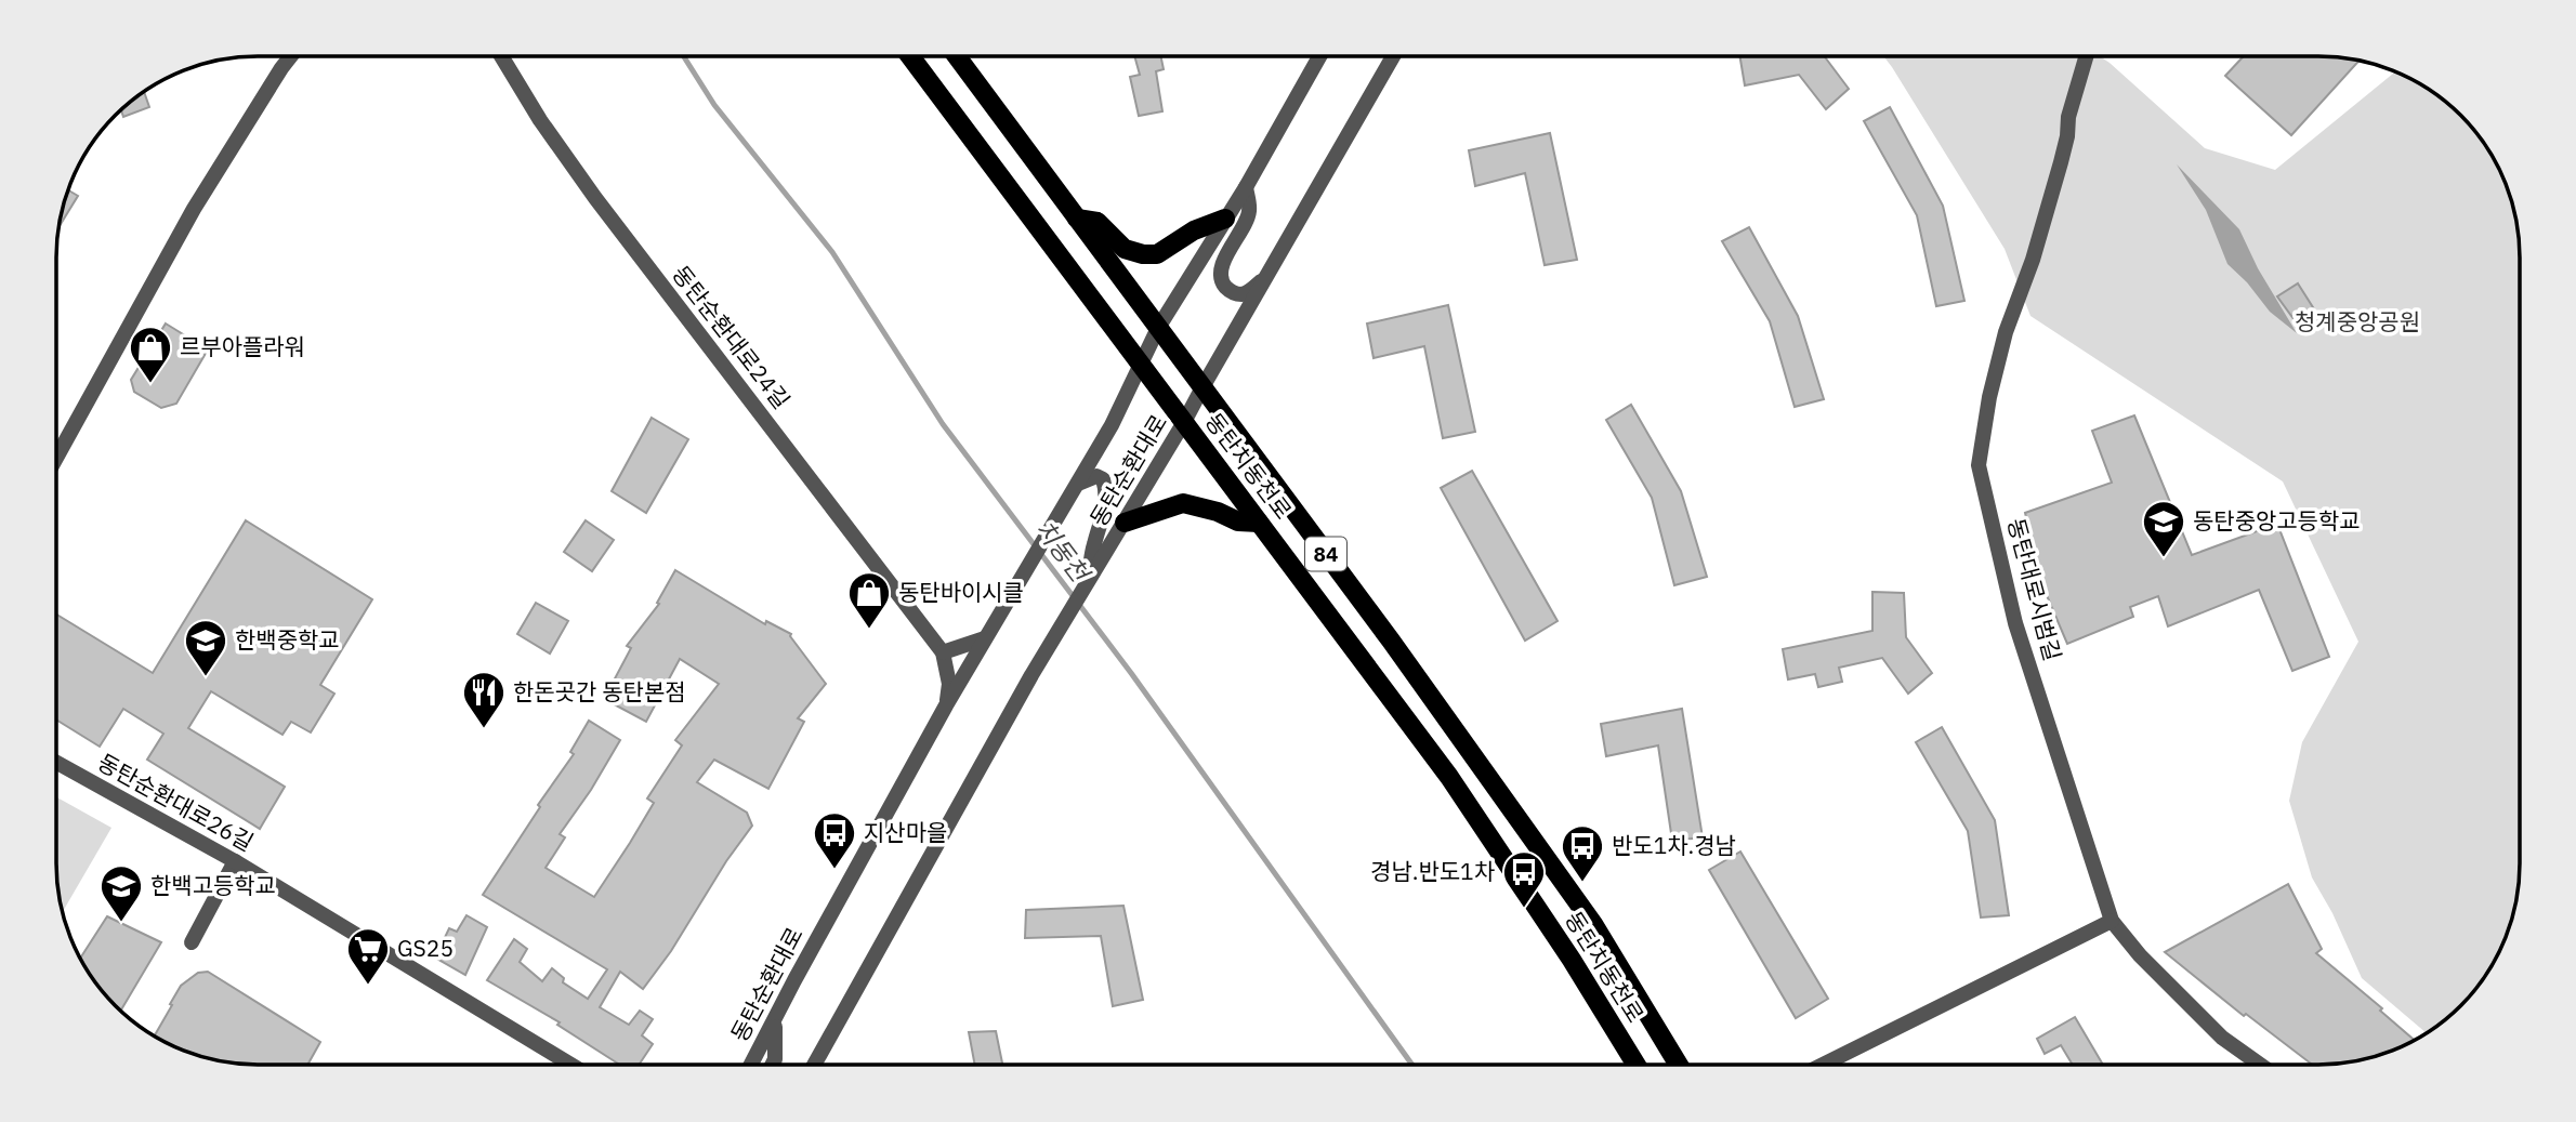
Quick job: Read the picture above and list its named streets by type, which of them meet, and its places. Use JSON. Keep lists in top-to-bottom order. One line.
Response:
{"streets":{"main road":["동탄치동천로","84"],"street":["동탄순환대로24길","동탄순환대로","동탄대로시범길","동탄순환대로26길"]},"crossings":[["동탄치동천로","동탄순환대로"]],"water":["치동천"],"parks":["청계중앙공원"],"places":{"shop":["르부아플라워","동탄바이시클"],"school or university":["동탄중앙고등학교","한백중학교","한백고등학교"],"restaurant":["한돈곳간 동탄본점"],"bus stop":["지산마을","반도1차.경남","경남.반도1차"],"supermarket":["GS25"]}}
